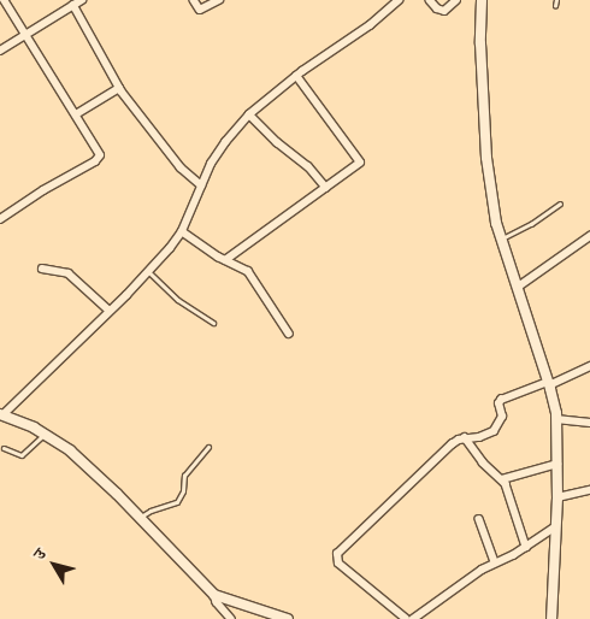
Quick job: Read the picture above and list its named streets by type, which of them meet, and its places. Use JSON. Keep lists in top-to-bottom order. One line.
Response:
{"north":"top left"}
